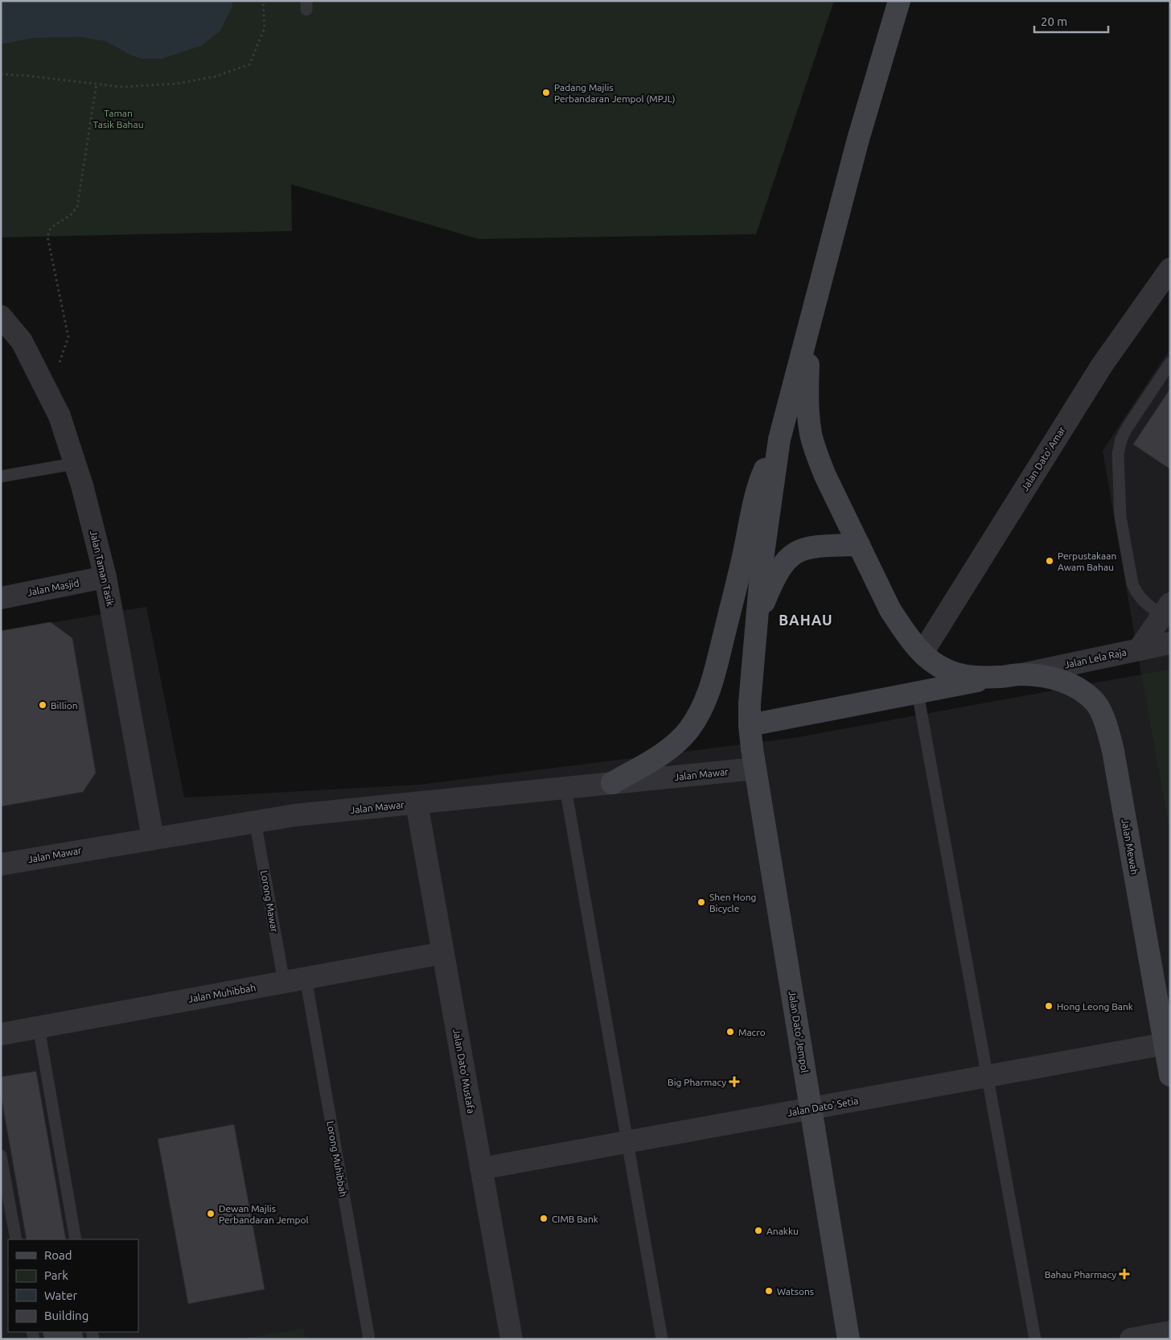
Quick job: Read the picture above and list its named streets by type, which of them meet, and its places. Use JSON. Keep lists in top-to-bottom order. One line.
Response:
{"streets":{"main road":["Jalan Mewah","Jalan Dato' Jempol"],"street":["Jalan Dato' Amar","Jalan Taman Tasik","Jalan Masjid","Jalan Lela Raja","Jalan Mawar","Jalan Muhibbah","Jalan Dato' Mustafa","Jalan Dato' Setia"],"lane":["Lorong Mawar","Lorong Muhibbah"]},"crossings":[["Jalan Taman Tasik","Jalan Masjid"],["Jalan Taman Tasik","Jalan Mawar"],["Jalan Lela Raja","Jalan Mewah"],["Jalan Mawar","Lorong Mawar"],["Jalan Mawar","Jalan Dato' Jempol"],["Jalan Mawar","Jalan Dato' Mustafa"],["Jalan Mewah","Jalan Dato' Setia"],["Lorong Mawar","Jalan Muhibbah"],["Jalan Muhibbah","Jalan Dato' Mustafa"],["Jalan Muhibbah","Lorong Muhibbah"],["Jalan Dato' Jempol","Jalan Dato' Setia"],["Jalan Dato' Mustafa","Jalan Dato' Setia"]],"districts":["BAHAU"],"parks":["Taman Tasik Bahau"],"places":{"other":["Padang Majlis Perbandaran Jempol (MPJL)","Perpustakaan Awam Bahau","Billion","Shen Hong Bicycle","Hong Leong Bank","Macro","Dewan Majlis Perbandaran Jempol","CIMB Bank","Anakku","Watsons"],"health":["Big Pharmacy","Bahau Pharmacy"]},"legend":["Road","Park","Water","Building"],"scale_bar":"20 m"}
